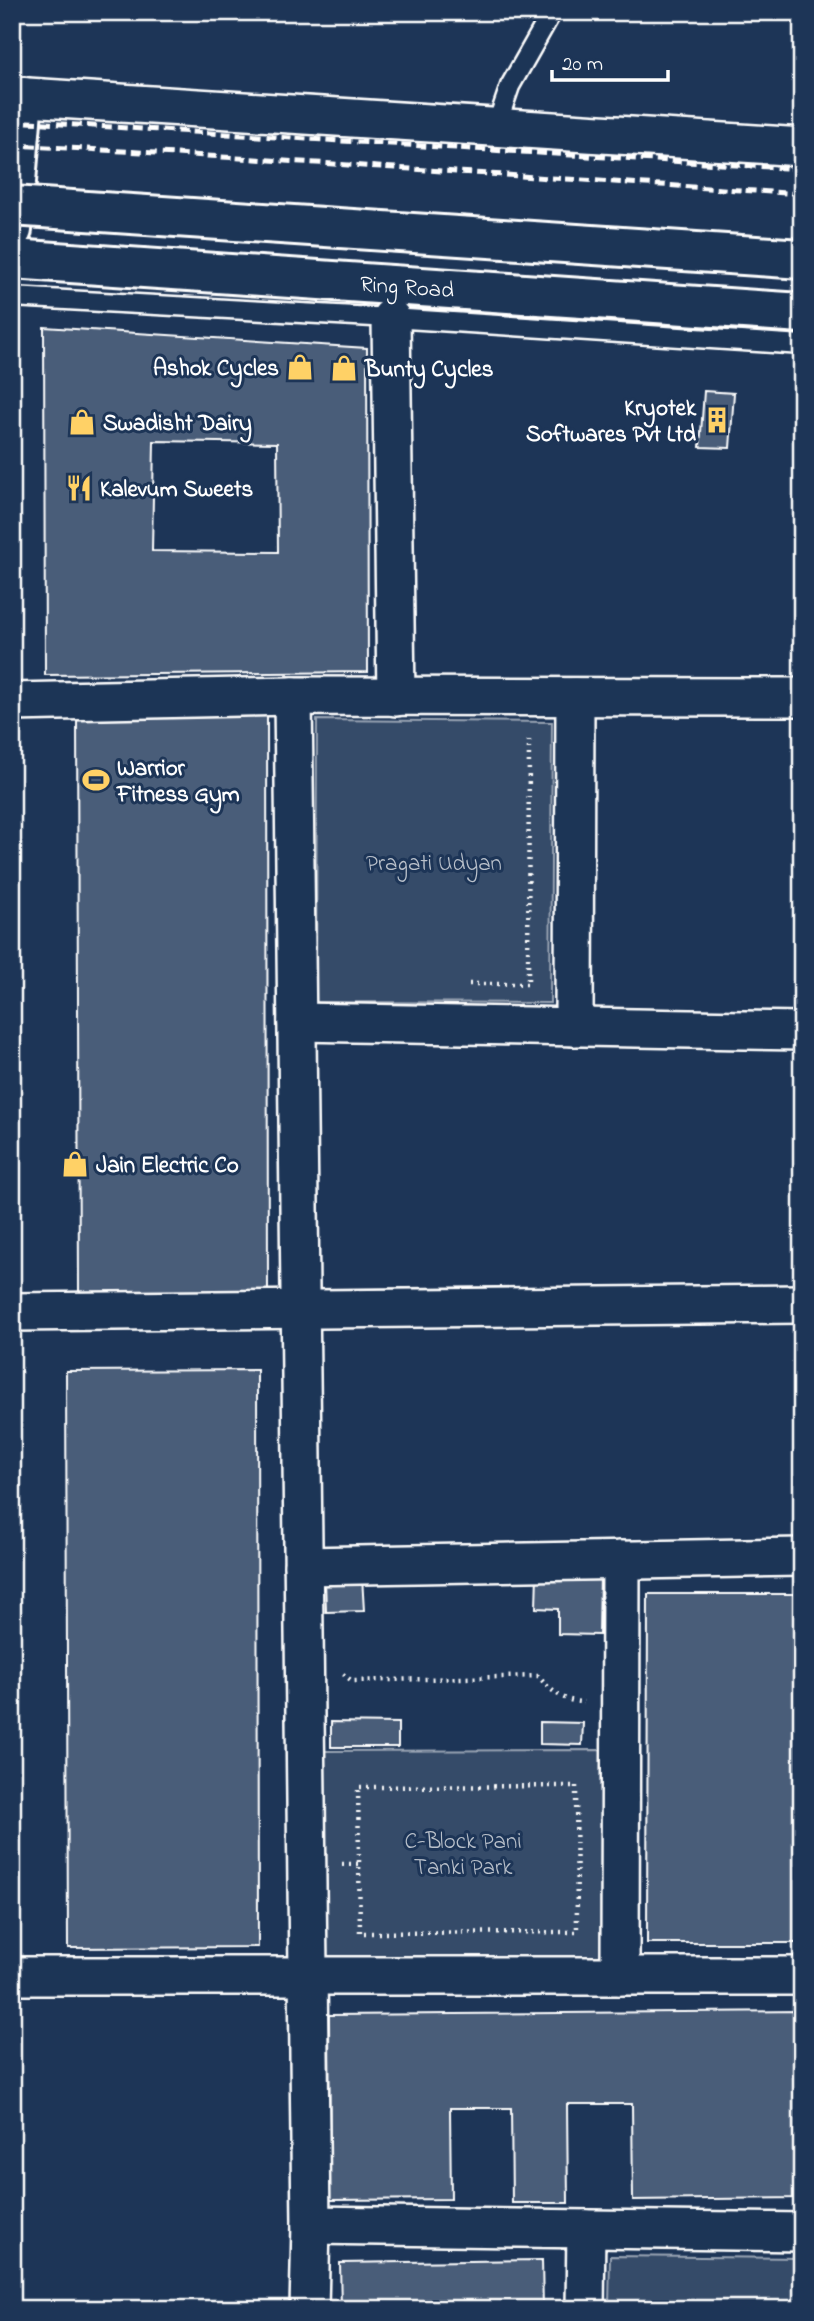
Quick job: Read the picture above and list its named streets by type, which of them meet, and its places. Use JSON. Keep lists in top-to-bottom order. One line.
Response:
{"streets":{"main road":["Ring Road"]},"parks":["Pragati Udyan","C-Block Pani Tanki Park"],"places":{"shop":["Ashok Cycles","Bunty Cycles","Swadisht Dairy","Jain Electric Co"],"building":["Kryotek Softwares Pvt Ltd"],"restaurant":["Kalevum Sweets"],"sports":["Warrior Fitness Gym"]},"scale_bar":"20 m"}
